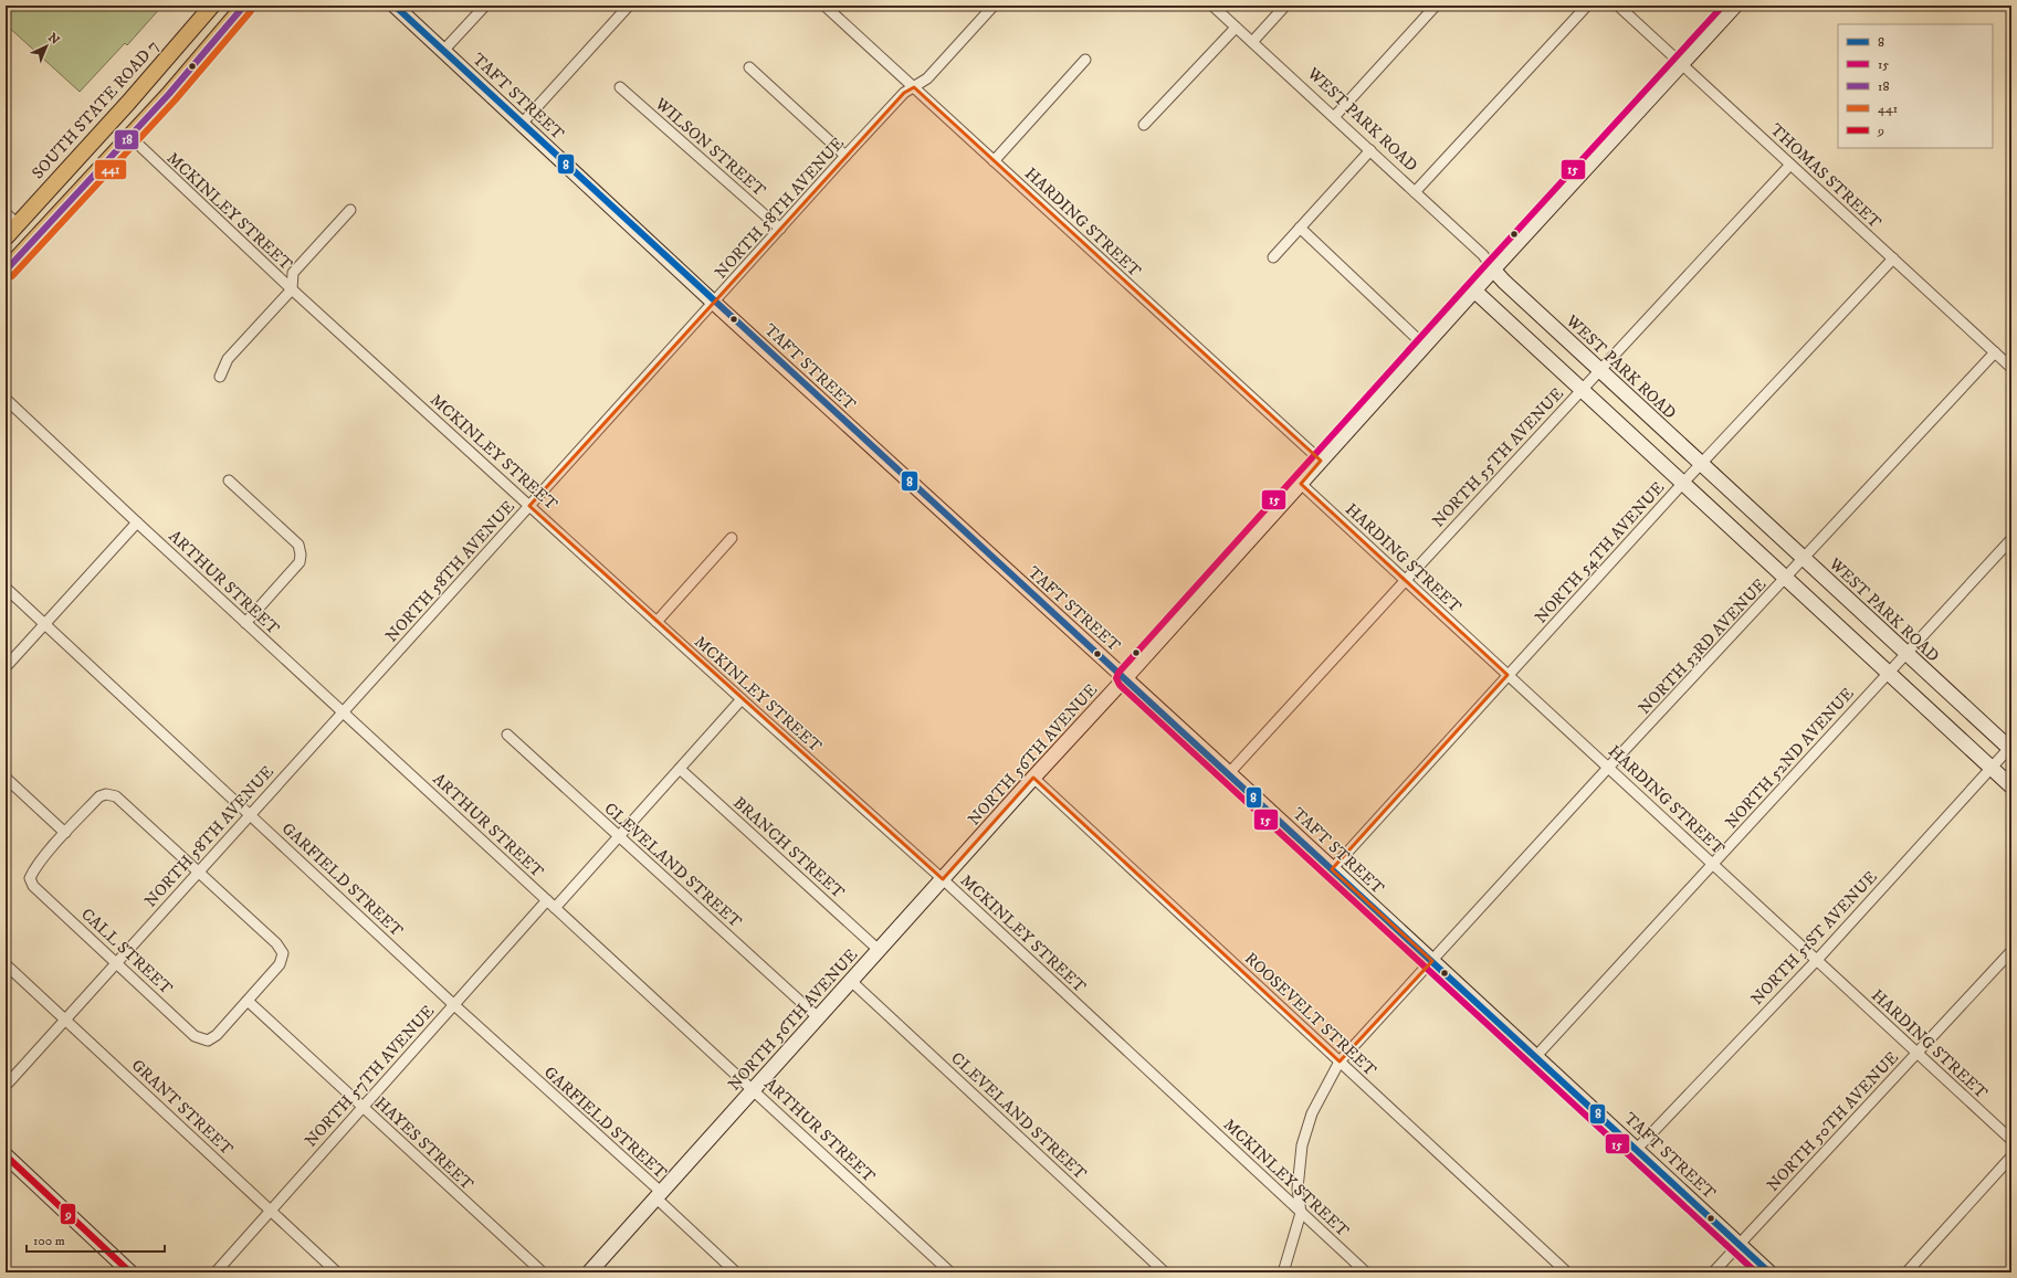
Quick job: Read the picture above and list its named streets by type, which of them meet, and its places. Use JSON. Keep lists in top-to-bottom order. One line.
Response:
{"streets":{"main road":["SOUTH STATE ROAD 7"],"street":["TAFT STREET","WEST PARK ROAD","WILSON STREET","THOMAS STREET","NORTH 58TH AVENUE","MCKINLEY STREET","HARDING STREET","NORTH 55TH AVENUE","NORTH 54TH AVENUE","ARTHUR STREET","NORTH 53RD AVENUE","NORTH 56TH AVENUE","NORTH 52ND AVENUE","BRANCH STREET","CLEVELAND STREET","GARFIELD STREET","NORTH 51ST AVENUE","CALL STREET","ROOSEVELT STREET","NORTH 57TH AVENUE","GRANT STREET","NORTH 50TH AVENUE","HAYES STREET"]},"crossings":[["TAFT STREET","NORTH 58TH AVENUE"],["TAFT STREET","NORTH 55TH AVENUE"],["TAFT STREET","NORTH 54TH AVENUE"],["TAFT STREET","NORTH 53RD AVENUE"],["TAFT STREET","NORTH 56TH AVENUE"],["TAFT STREET","NORTH 52ND AVENUE"],["TAFT STREET","NORTH 51ST AVENUE"],["TAFT STREET","NORTH 50TH AVENUE"],["WEST PARK ROAD","NORTH 55TH AVENUE"],["WEST PARK ROAD","NORTH 54TH AVENUE"],["WEST PARK ROAD","NORTH 53RD AVENUE"],["WEST PARK ROAD","NORTH 56TH AVENUE"],["WEST PARK ROAD","NORTH 52ND AVENUE"],["WEST PARK ROAD","NORTH 51ST AVENUE"],["WILSON STREET","NORTH 58TH AVENUE"],["THOMAS STREET","NORTH 55TH AVENUE"],["THOMAS STREET","NORTH 54TH AVENUE"],["THOMAS STREET","NORTH 53RD AVENUE"],["THOMAS STREET","NORTH 56TH AVENUE"],["NORTH 58TH AVENUE","MCKINLEY STREET"],["NORTH 58TH AVENUE","HARDING STREET"],["NORTH 58TH AVENUE","ARTHUR STREET"],["NORTH 58TH AVENUE","GARFIELD STREET"],["NORTH 58TH AVENUE","CALL STREET"],["NORTH 58TH AVENUE","GRANT STREET"],["MCKINLEY STREET","NORTH 53RD AVENUE"],["MCKINLEY STREET","NORTH 56TH AVENUE"],["MCKINLEY STREET","NORTH 57TH AVENUE"],["HARDING STREET","NORTH 55TH AVENUE"],["HARDING STREET","NORTH 54TH AVENUE"],["HARDING STREET","NORTH 53RD AVENUE"],["HARDING STREET","NORTH 56TH AVENUE"],["HARDING STREET","NORTH 52ND AVENUE"],["HARDING STREET","NORTH 51ST AVENUE"],["HARDING STREET","NORTH 50TH AVENUE"],["ARTHUR STREET","NORTH 56TH AVENUE"],["ARTHUR STREET","NORTH 57TH AVENUE"],["NORTH 53RD AVENUE","ROOSEVELT STREET"],["NORTH 56TH AVENUE","BRANCH STREET"],["NORTH 56TH AVENUE","CLEVELAND STREET"],["NORTH 56TH AVENUE","GARFIELD STREET"],["NORTH 56TH AVENUE","ROOSEVELT STREET"],["BRANCH STREET","NORTH 57TH AVENUE"],["CLEVELAND STREET","NORTH 57TH AVENUE"],["GARFIELD STREET","NORTH 57TH AVENUE"],["CALL STREET","HAYES STREET"],["NORTH 57TH AVENUE","GRANT STREET"],["NORTH 57TH AVENUE","HAYES STREET"]],"lines":["transit line 8","transit line 15","transit line 18","transit line 441","transit line 9"],"legend":["8","15","18","441","9"],"scale_bar":"100 m","north":"top right"}
